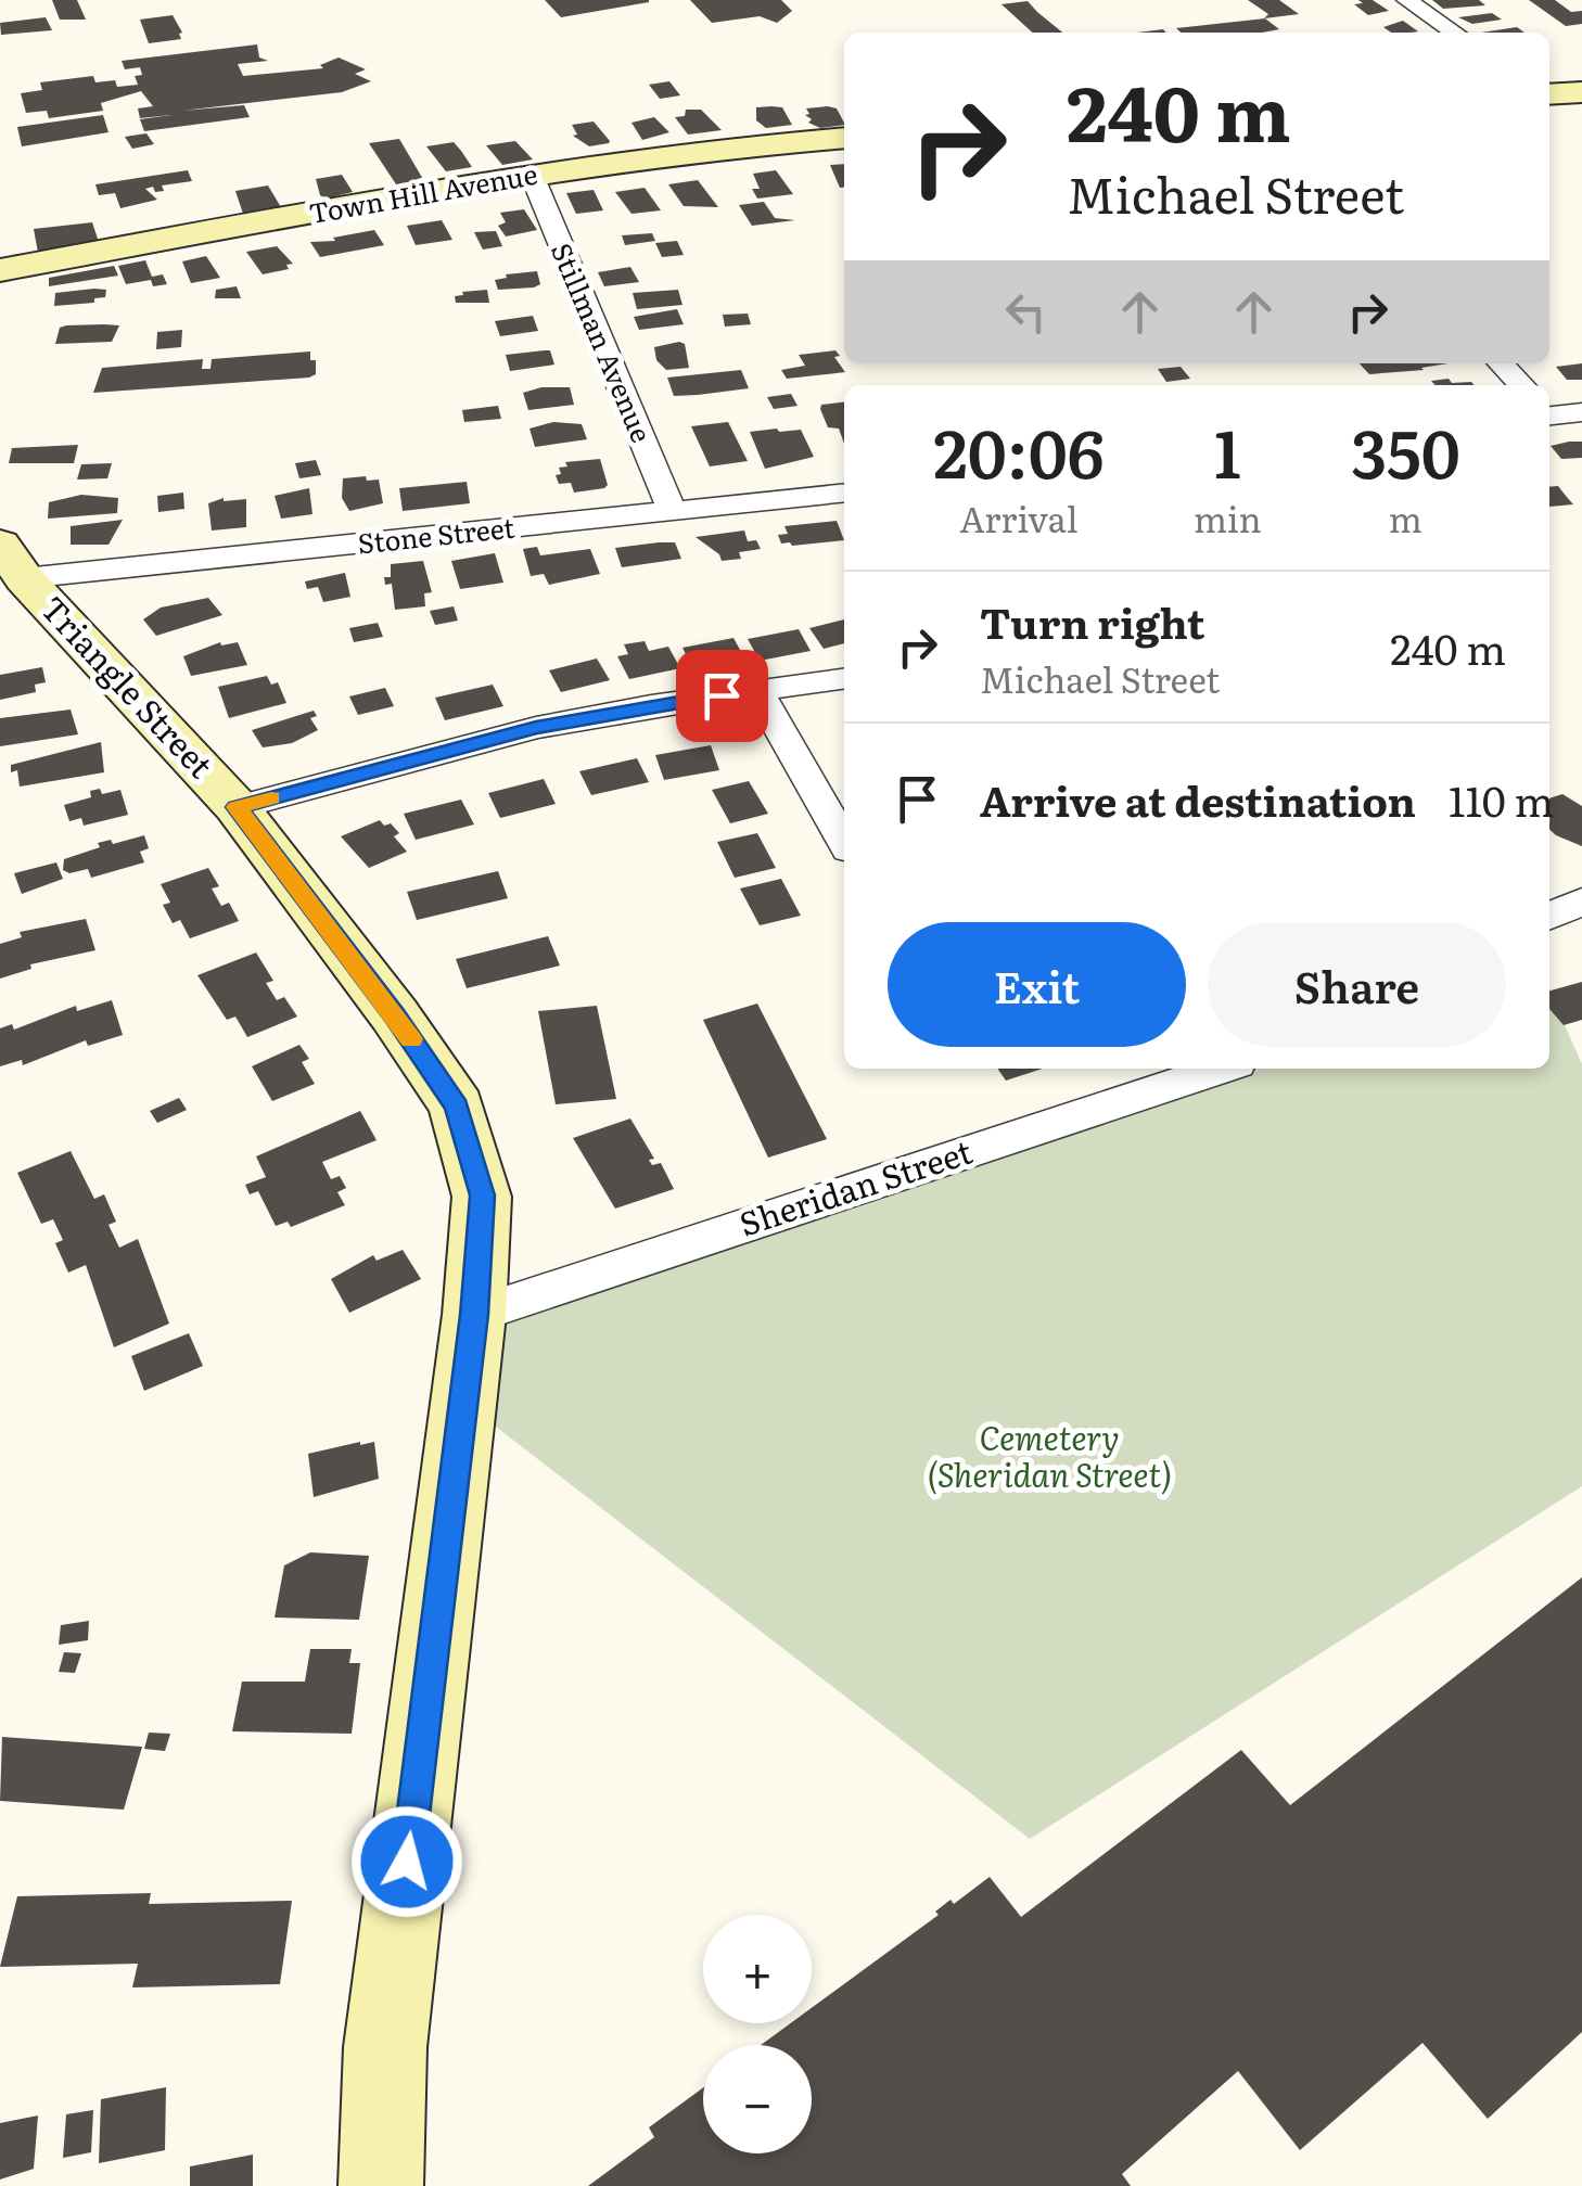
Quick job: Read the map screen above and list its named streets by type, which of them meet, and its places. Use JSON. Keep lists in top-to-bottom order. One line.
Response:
{"streets":{"street":["Town Hill Avenue","Stillman Avenue","Stone Street","Triangle Street","Sheridan Street"]},"crossings":[["Town Hill Avenue","Stillman Avenue"],["Stillman Avenue","Stone Street"],["Stone Street","Triangle Street"],["Triangle Street","Sheridan Street"]],"parks":["Cemetery (Sheridan Street)"],"page":{"turn":["240 m","Michael Street"],"eta":["20:06","Arrival","1","min","350","m"],"list":[{"name":"Turn right","note":"Michael Street","value":"240 m"},{"name":"Arrive at destination","value":"110 m"}],"buttons":["Exit","Share"],"map_buttons":["+","−"]}}
